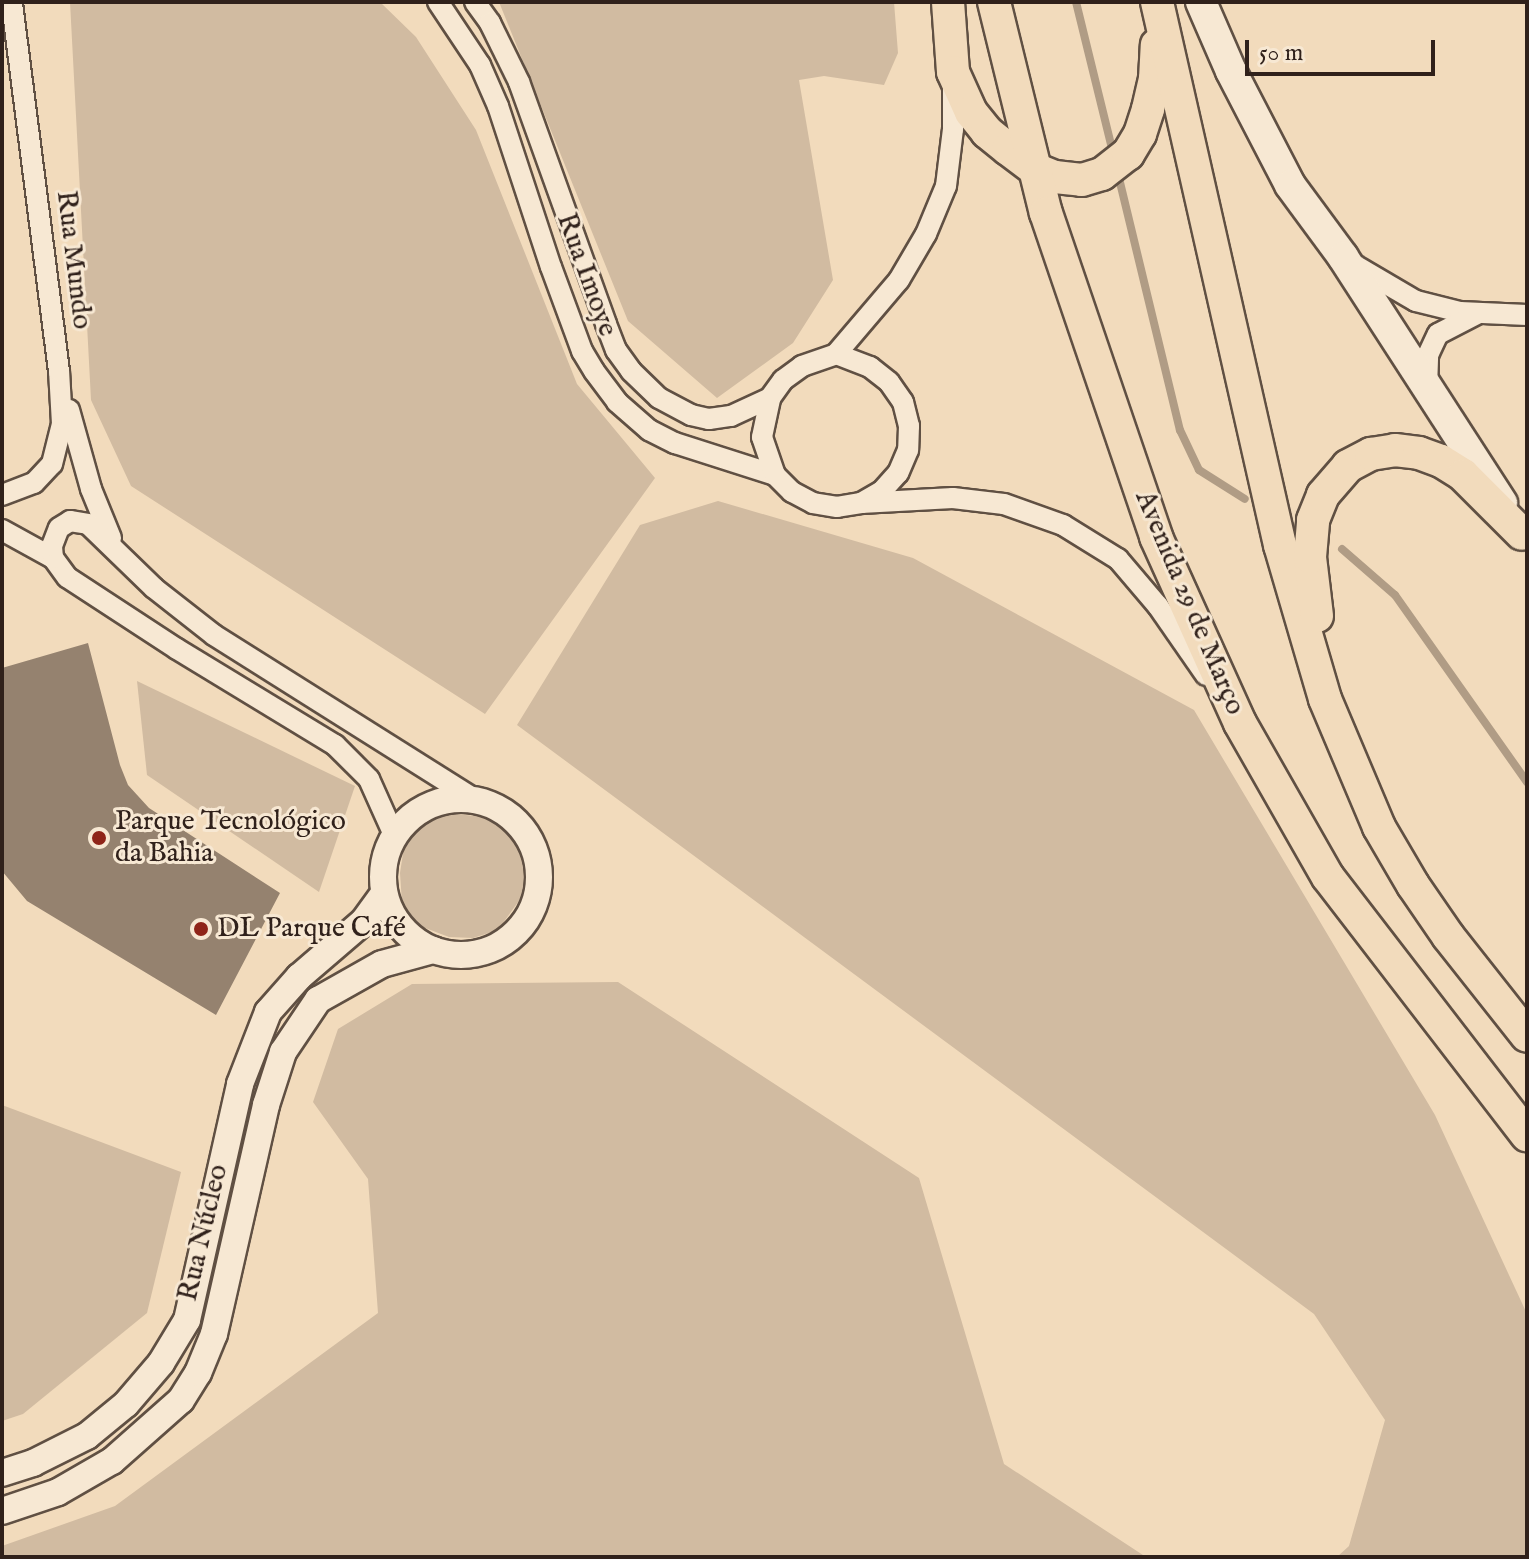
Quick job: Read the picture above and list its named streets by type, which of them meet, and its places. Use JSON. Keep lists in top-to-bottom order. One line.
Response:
{"streets":{"main road":["Avenida 29 de Março"],"street":["Rua Mundo","Rua Imoye","Rua Núcleo"]},"places":["Parque Tecnológico da Bahia","DL Parque Café"],"scale_bar":"50 m"}
